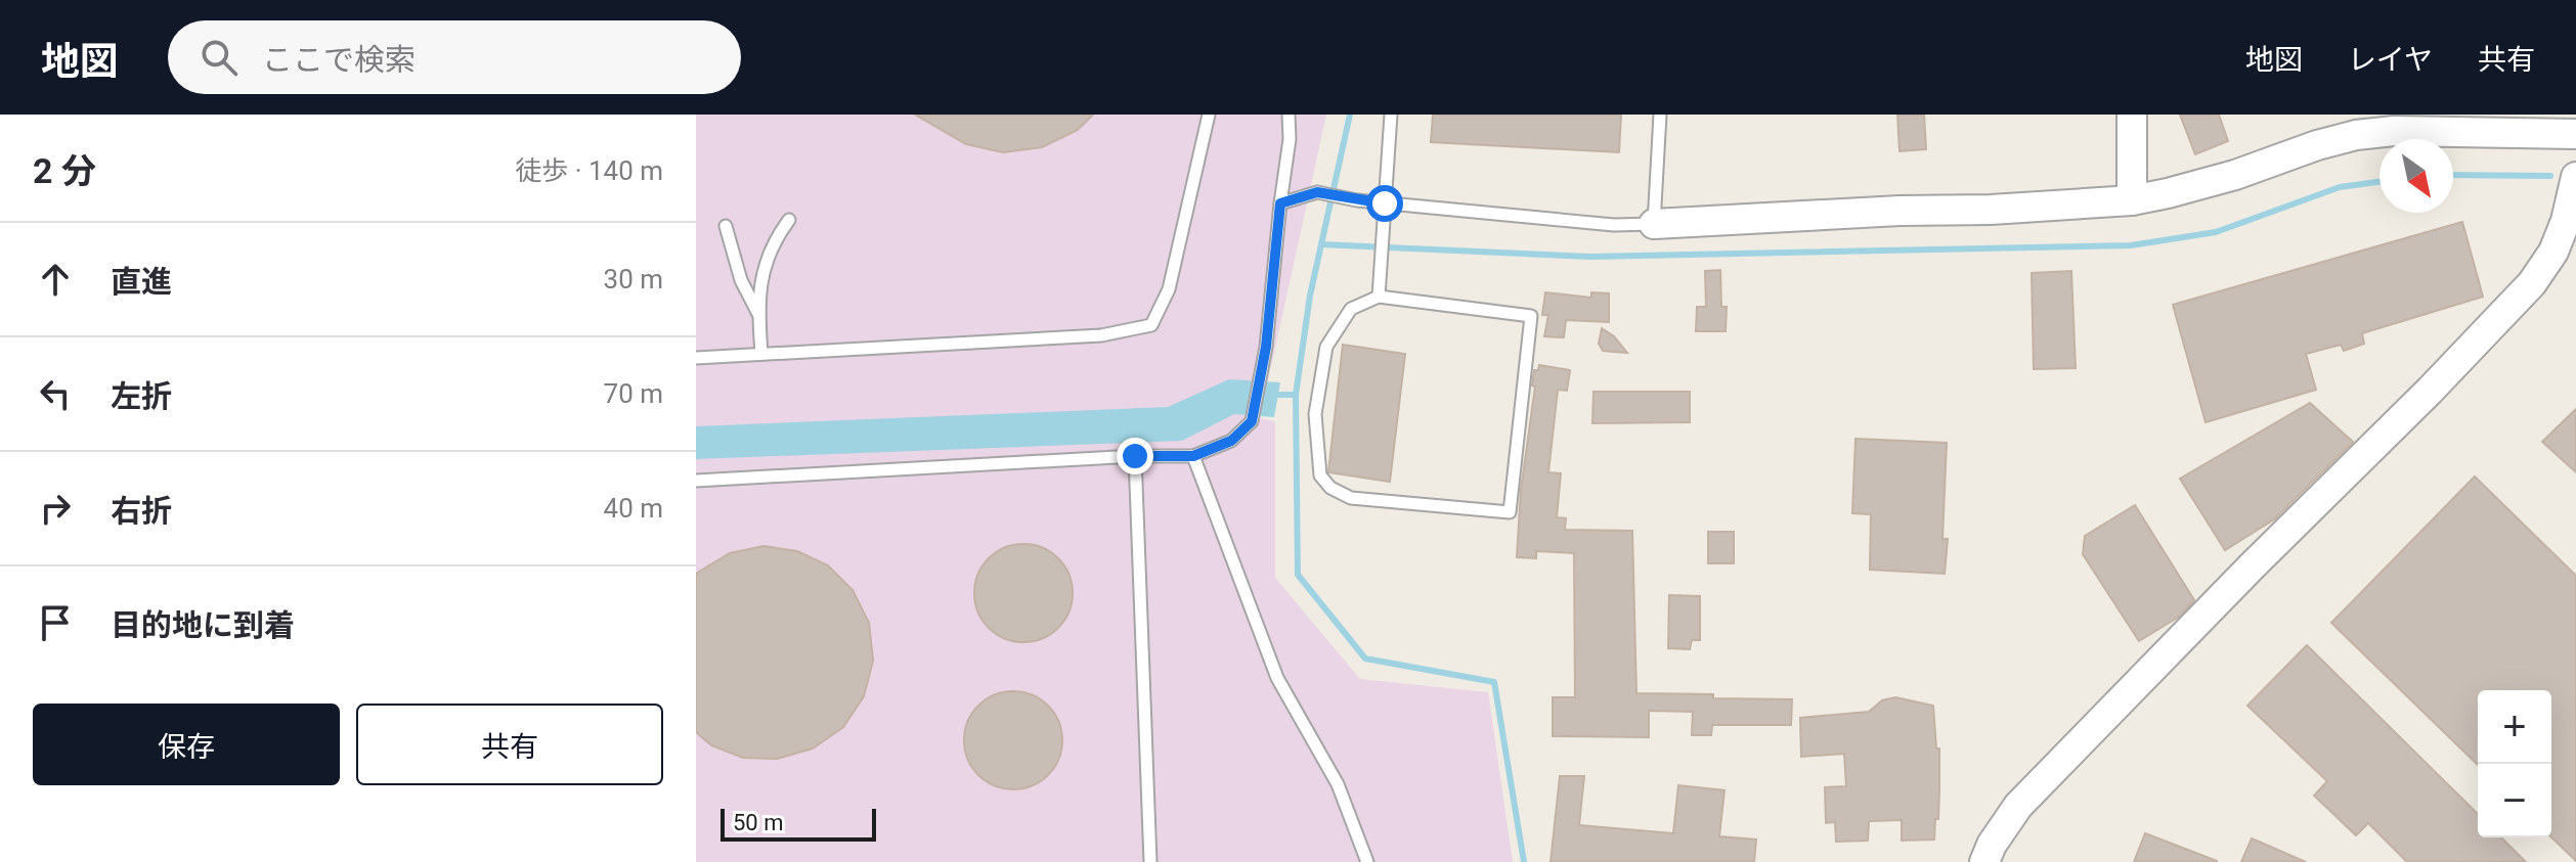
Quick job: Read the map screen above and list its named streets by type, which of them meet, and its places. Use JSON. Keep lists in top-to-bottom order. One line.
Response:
{"scale_bar":"50 m","north":"bottom right","page":{"header":"地図","search":"ここで検索","nav":["地図","レイヤ","共有"],"heading":["2 分","徒歩 · 140 m"],"list":[["直進","30 m"],["左折","70 m"],["右折","40 m"],"目的地に到着"],"buttons":["保存","共有"],"map_buttons":["+","−"],"scale":"50 m"}}
